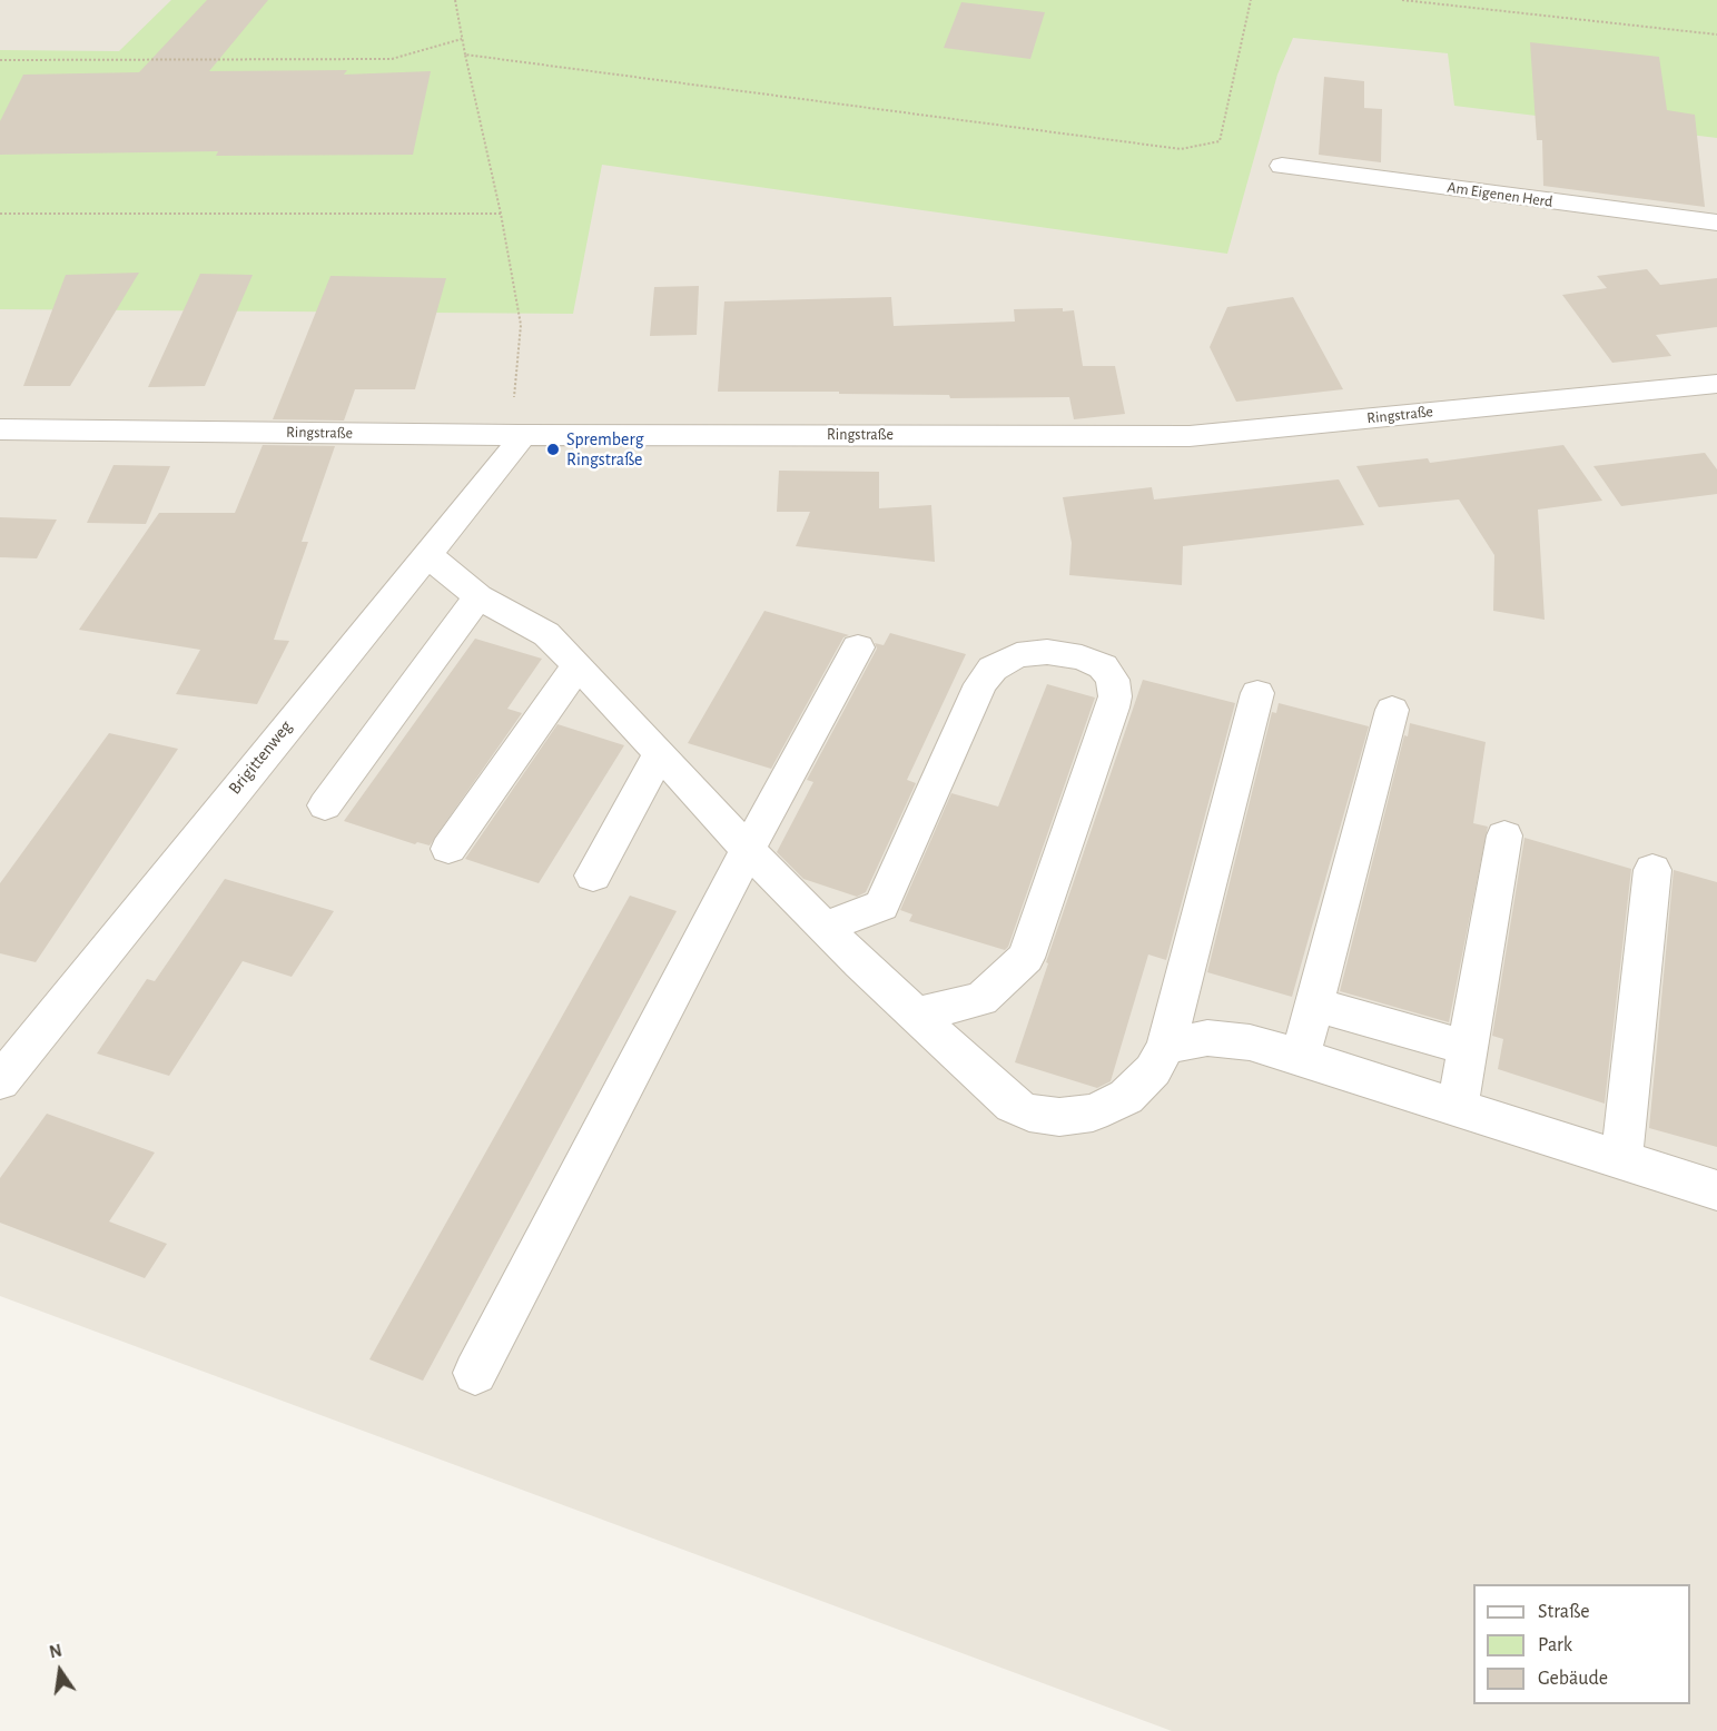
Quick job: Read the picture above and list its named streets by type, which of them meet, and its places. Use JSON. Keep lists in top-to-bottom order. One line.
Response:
{"streets":{"street":["Am Eigenen Herd","Ringstraße","Brigittenweg"]},"crossings":[["Ringstraße","Brigittenweg"]],"places":["Spremberg Ringstraße"],"legend":["Straße","Park","Gebäude"],"north":"top"}
